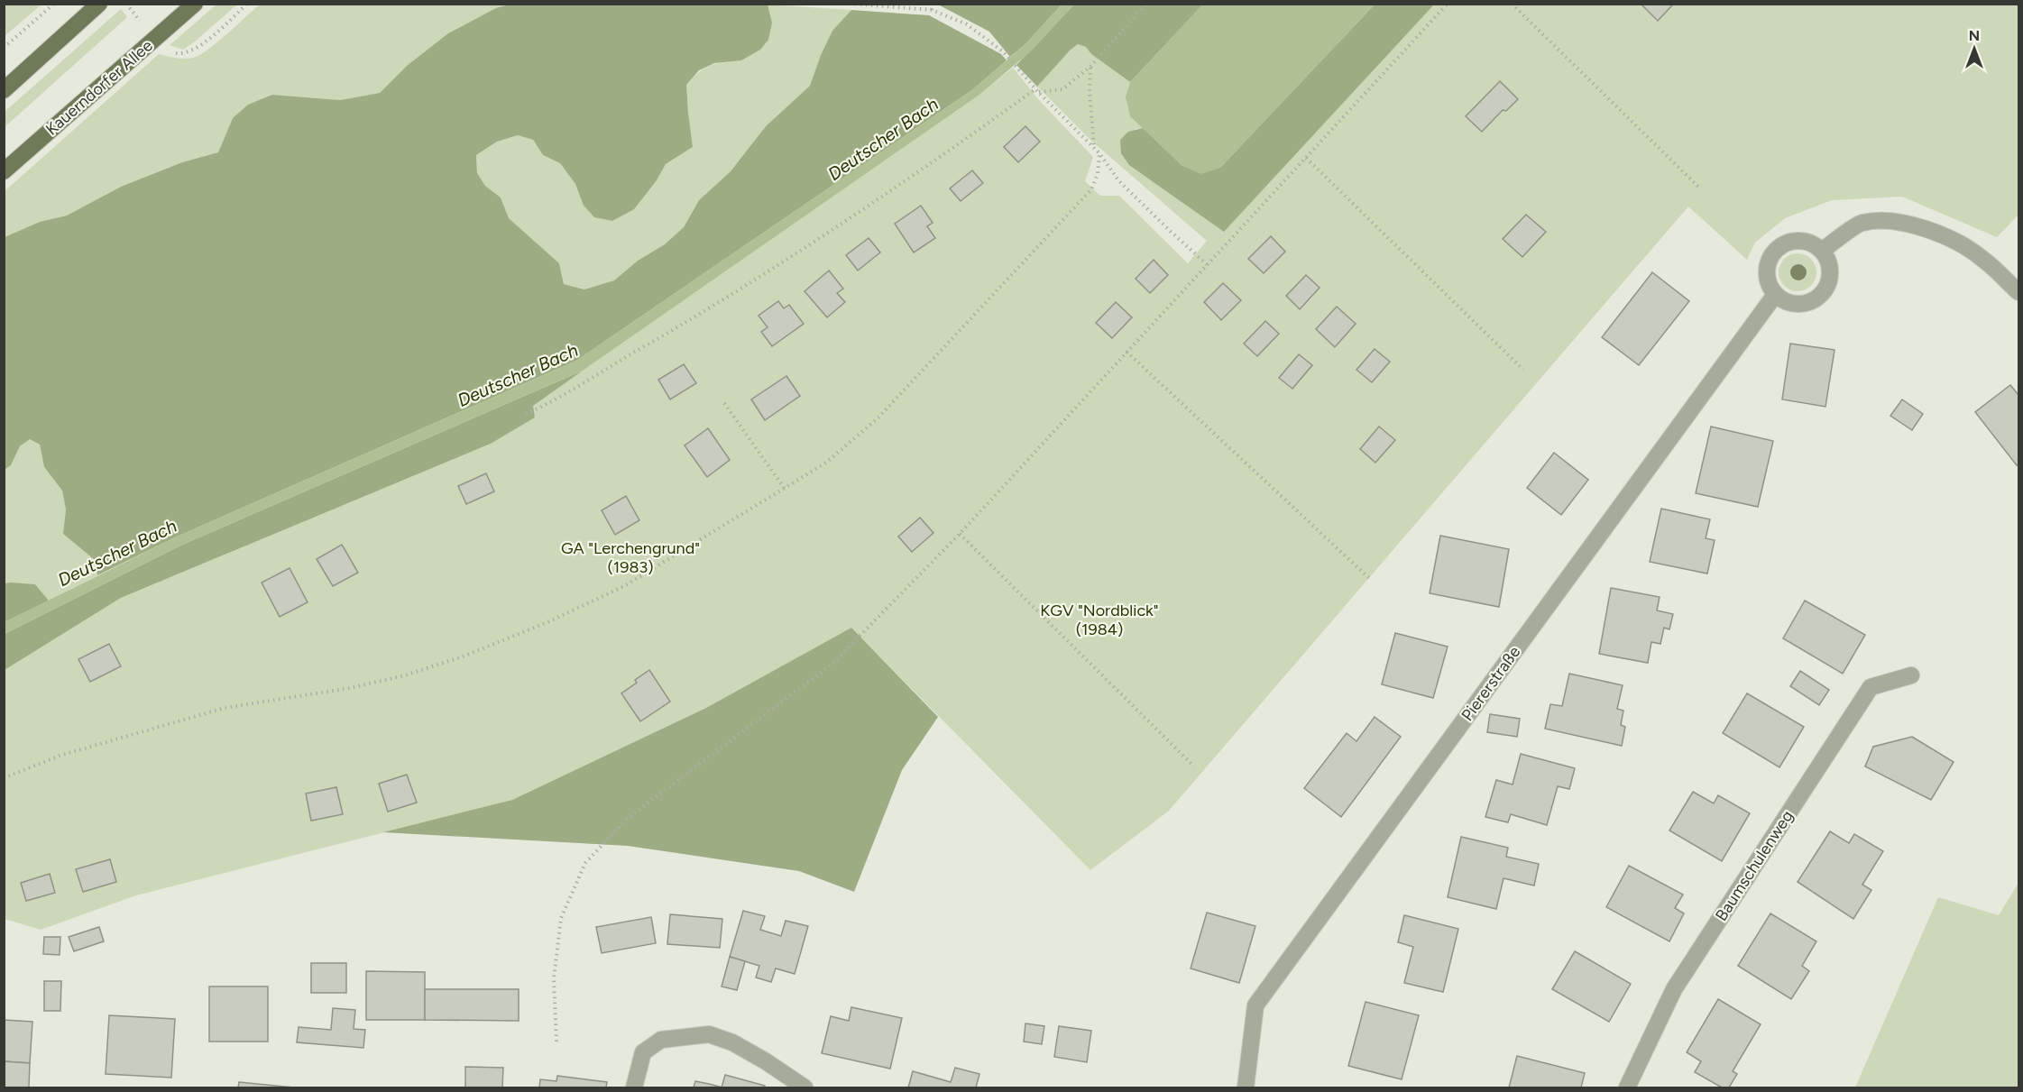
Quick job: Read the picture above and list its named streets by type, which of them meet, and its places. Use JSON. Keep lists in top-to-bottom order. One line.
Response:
{"streets":{"main road":["Kauerndorfer Allee"],"street":["Piererstraße","Baumschulenweg"]},"water":["Deutscher Bach"],"parks":["GA \"Lerchengrund\" (1983)","KGV \"Nordblick\" (1984)"],"north":"top"}
